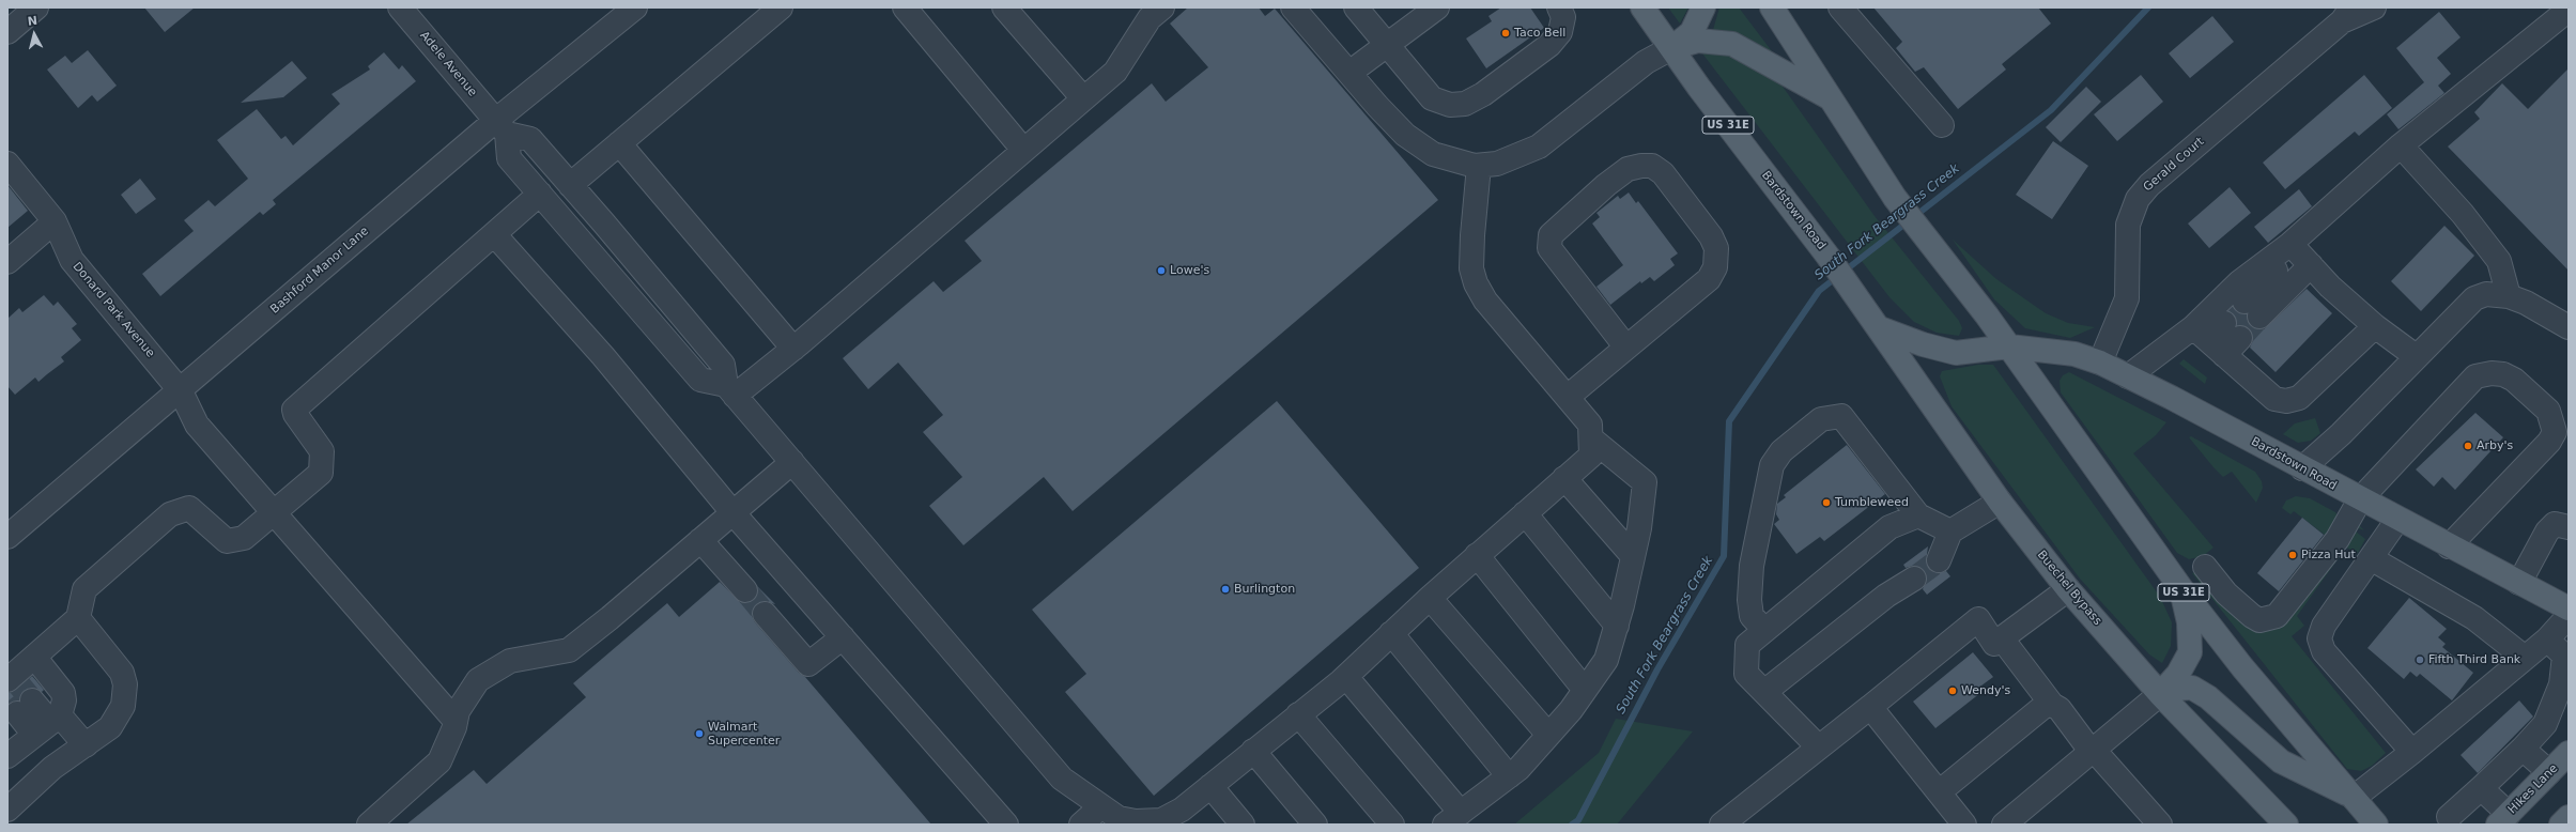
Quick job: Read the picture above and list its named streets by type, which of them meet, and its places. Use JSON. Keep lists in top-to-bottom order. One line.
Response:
{"streets":{"main road":["US 31E","Bardstown Road","Buechel Bypass","Hikes Lane"],"street":["Adele Avenue","Gerald Court","Bashford Manor Lane","Donard Park Avenue"]},"crossings":[["Adele Avenue","Bashford Manor Lane"],["US 31E","Bardstown Road"],["Gerald Court","Bardstown Road"],["Bardstown Road","Buechel Bypass"],["Bashford Manor Lane","Donard Park Avenue"]],"water":["South Fork Beargrass Creek"],"places":["Taco Bell","Lowe's","Arby's","Tumbleweed","Pizza Hut","Burlington","Fifth Third Bank","Wendy's","Walmart Supercenter"],"north":"top"}
